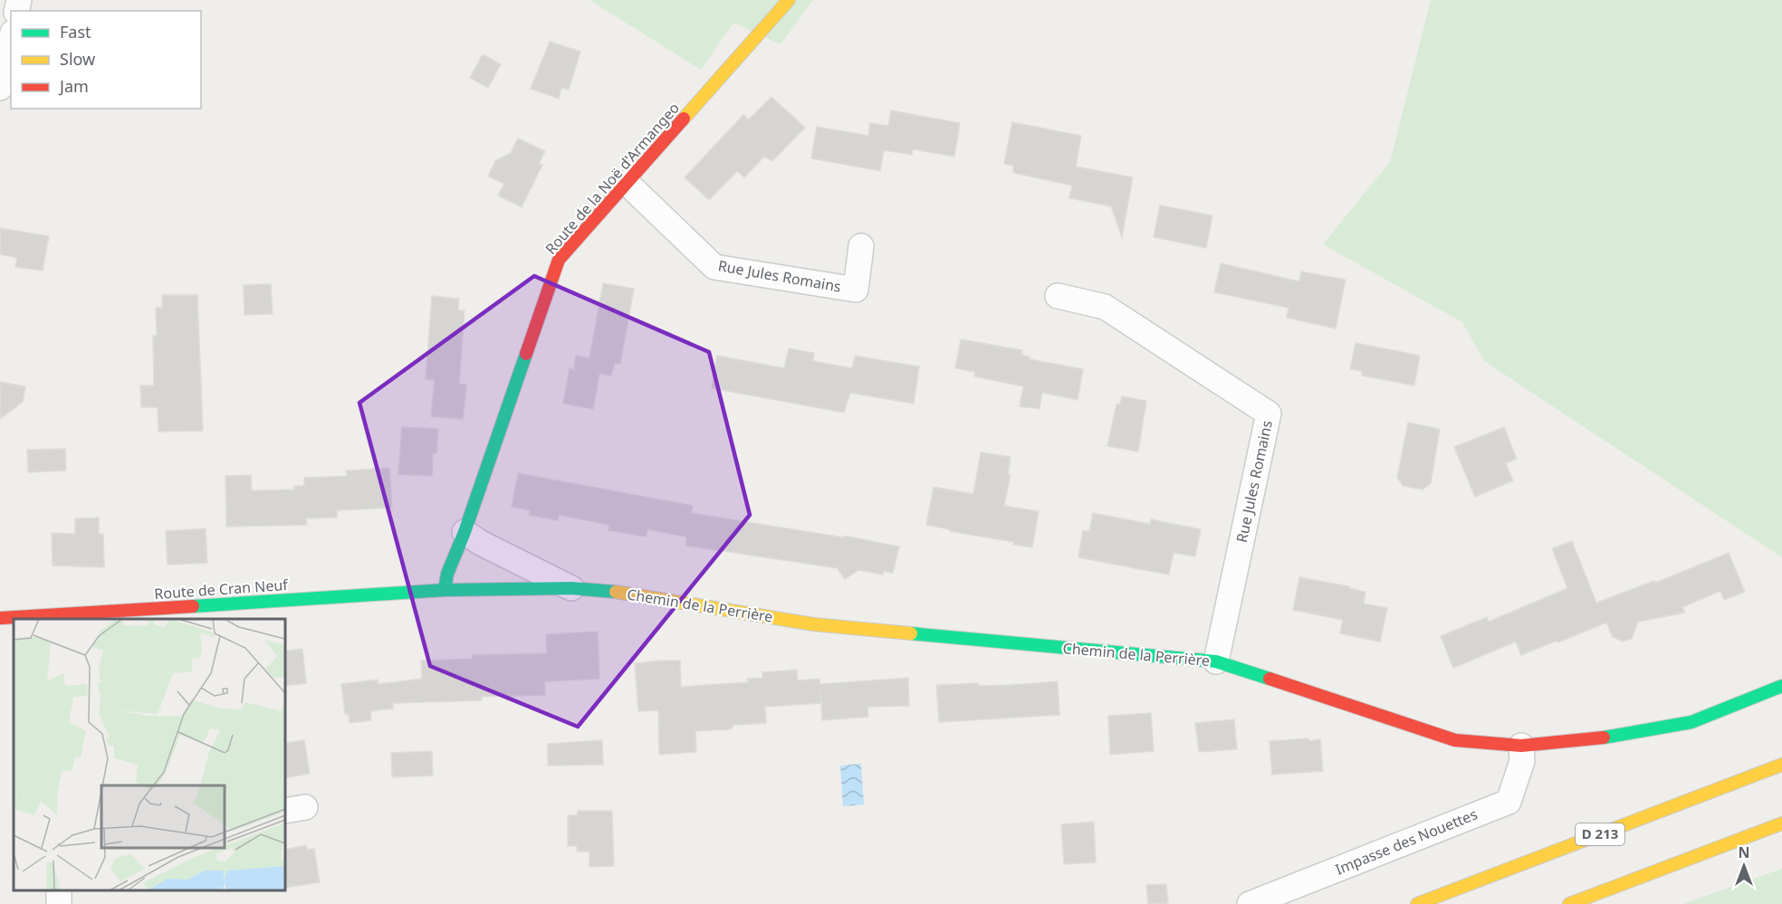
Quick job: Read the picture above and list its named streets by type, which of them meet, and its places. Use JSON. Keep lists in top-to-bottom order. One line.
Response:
{"streets":{"main road":["Route de la Noë d'Armangeo","Route de Cran Neuf","Chemin de la Perrière","D 213"],"street":["Rue Jules Romains","Impasse des Nouettes"]},"crossings":[["Route de la Noë d'Armangeo","Rue Jules Romains"],["Route de la Noë d'Armangeo","Route de Cran Neuf"],["Route de la Noë d'Armangeo","Chemin de la Perrière"],["Rue Jules Romains","Chemin de la Perrière"],["Route de Cran Neuf","Chemin de la Perrière"],["Chemin de la Perrière","Impasse des Nouettes"]],"legend":["Fast","Slow","Jam"],"north":"top"}
